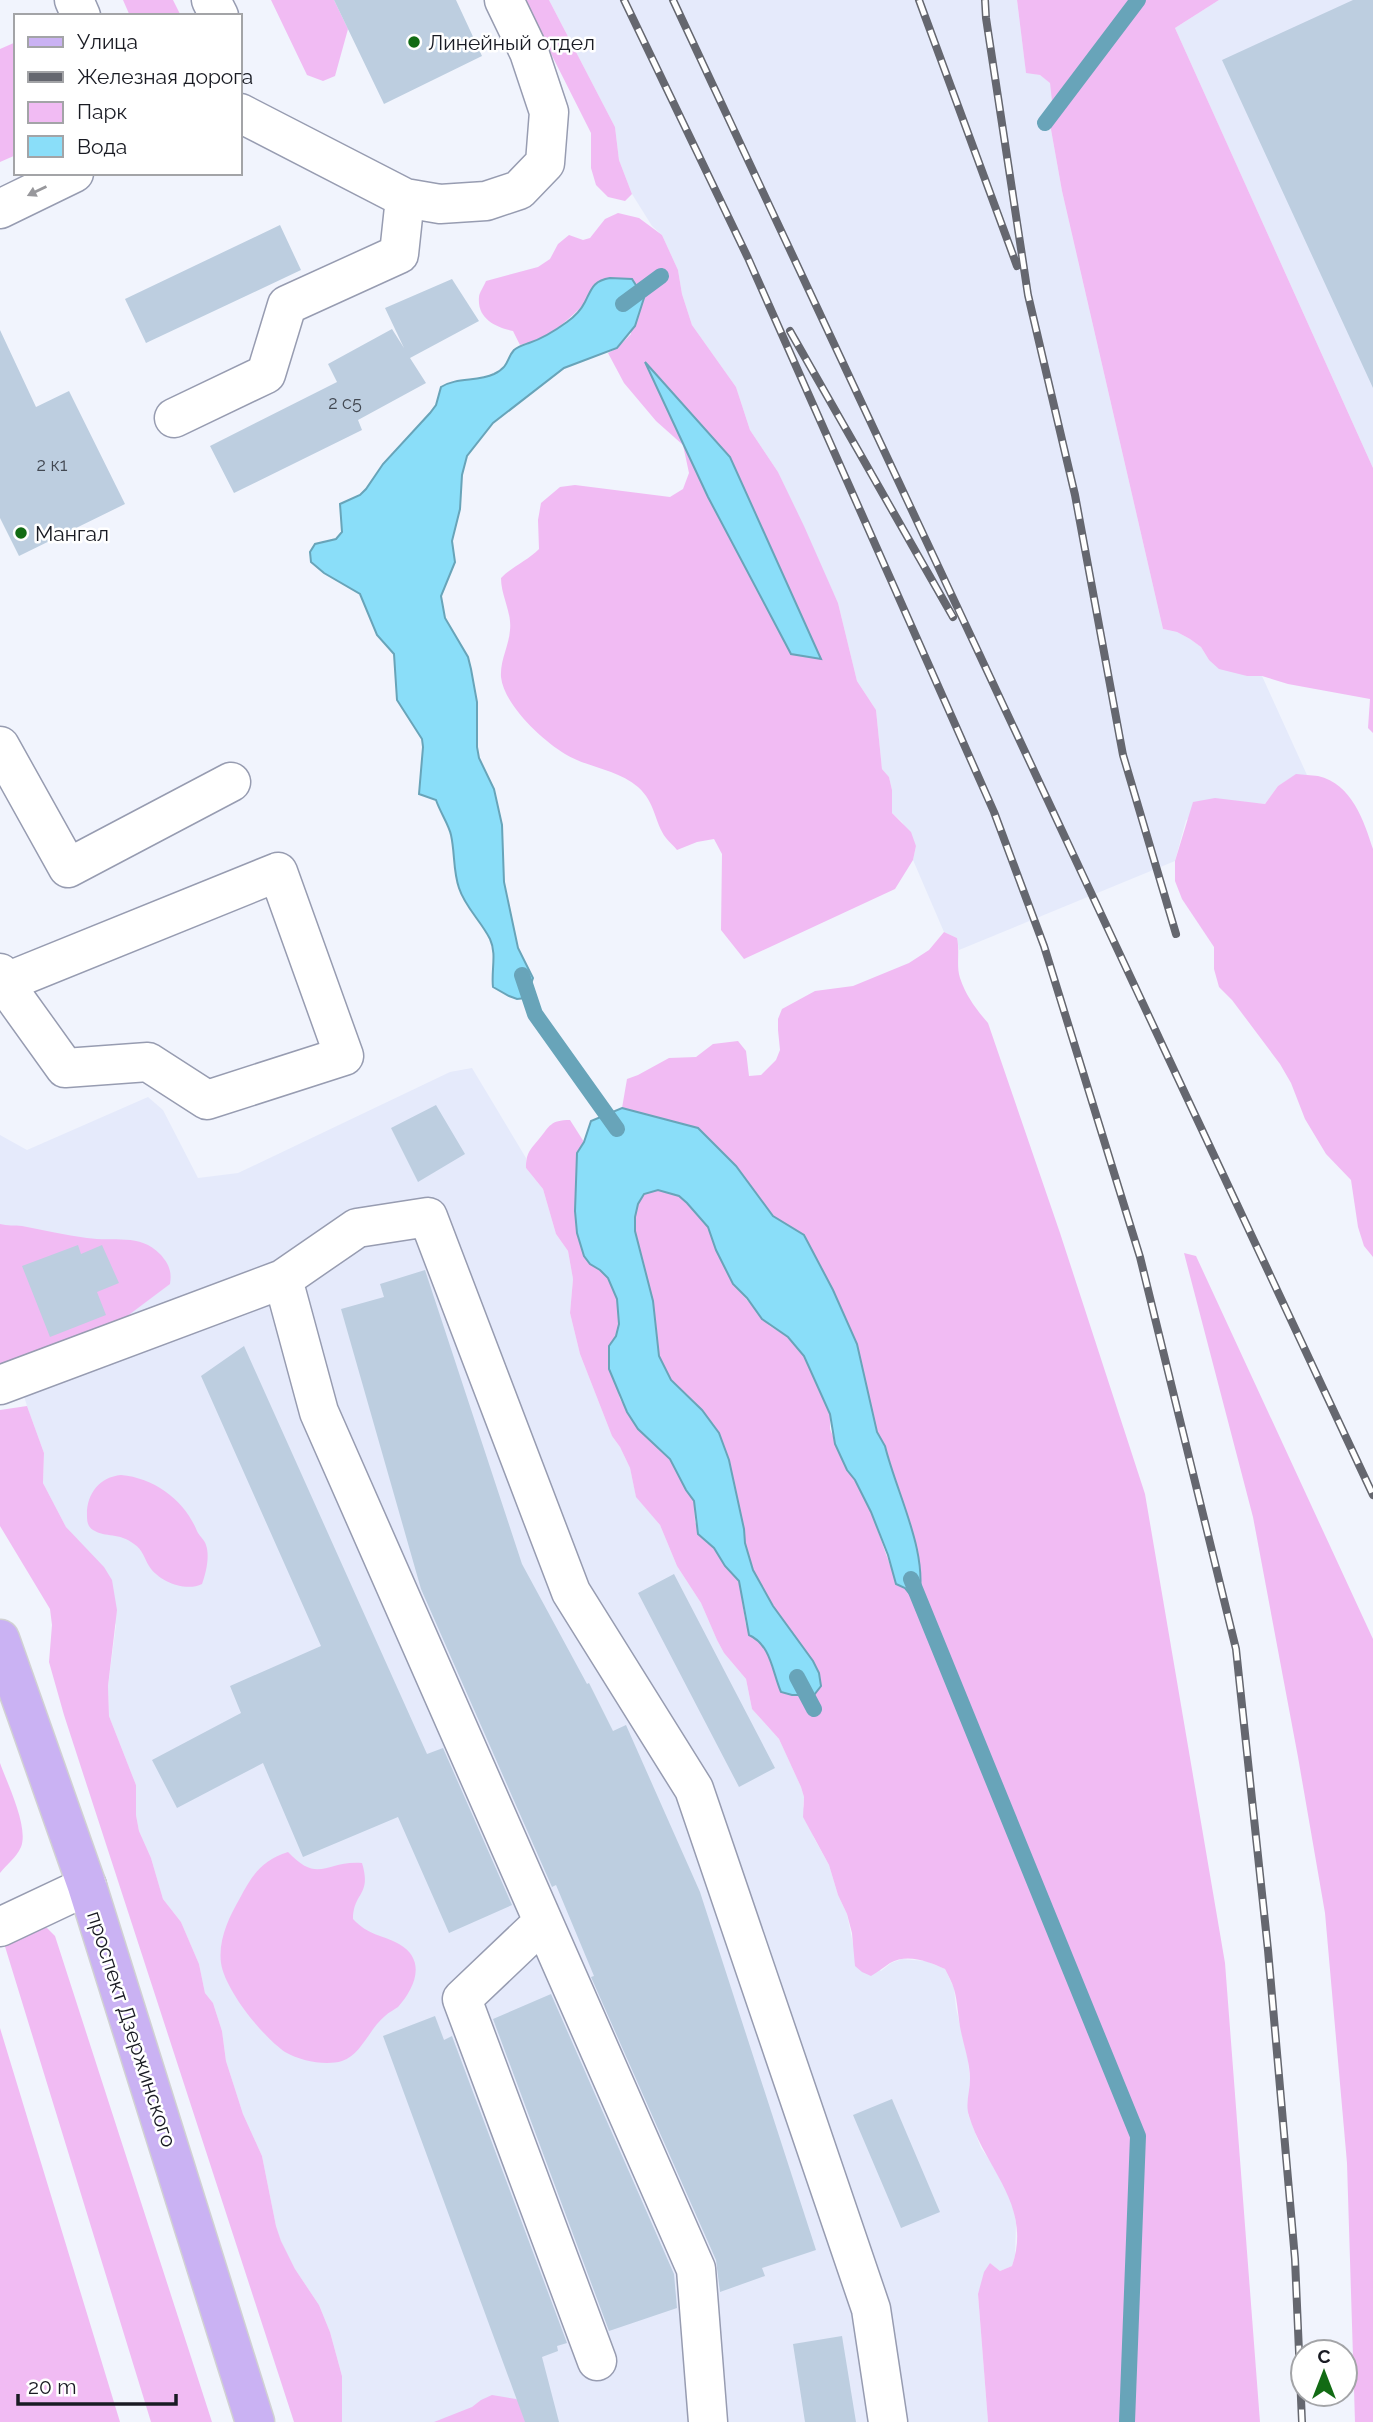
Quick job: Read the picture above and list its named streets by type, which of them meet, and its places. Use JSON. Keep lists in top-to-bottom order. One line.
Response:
{"streets":{"main road":["проспект Дзержинского"]},"places":["Линейный отдел","Мангал"],"house_numbers":["2 с5","2 к1"],"legend":["Улица","Железная дорога","Парк","Вода"],"scale_bar":"20 m","north":"top"}
